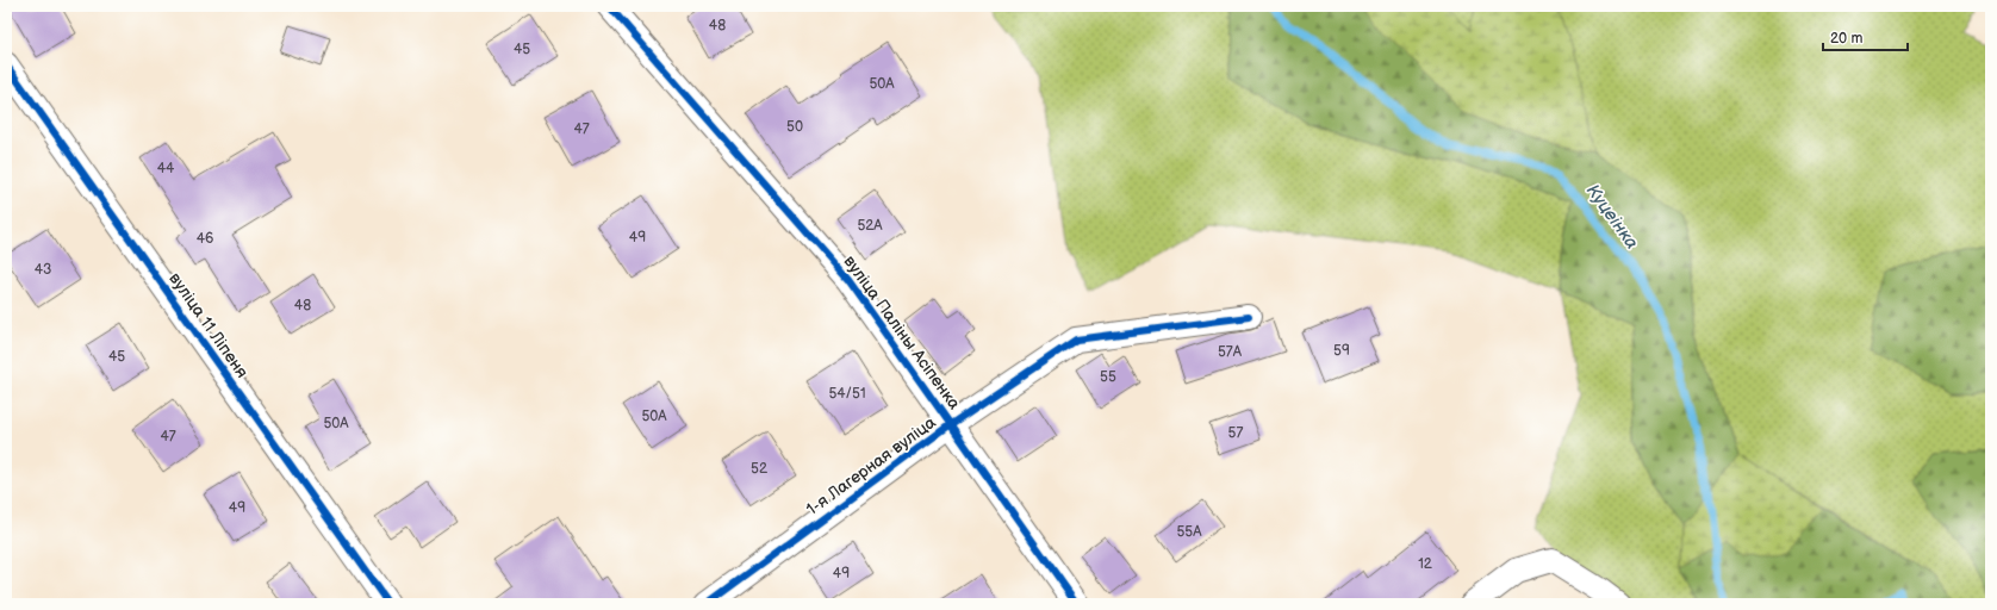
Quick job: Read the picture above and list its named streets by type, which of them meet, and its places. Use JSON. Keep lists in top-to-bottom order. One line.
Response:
{"streets":{"street":["вуліца 11 Ліпеня","вуліца Паліны Асіпенка","1-я Лагерная вуліца"]},"crossings":[["вуліца Паліны Асіпенка","1-я Лагерная вуліца"]],"water":["Куцеінка"],"house_numbers":["48","45","50А","50","47","44","52А","49","46","43","48","59","57А","45","55","54/51","50А","50А","57","47","52","49","55А","12","49"],"scale_bar":"20 m"}
